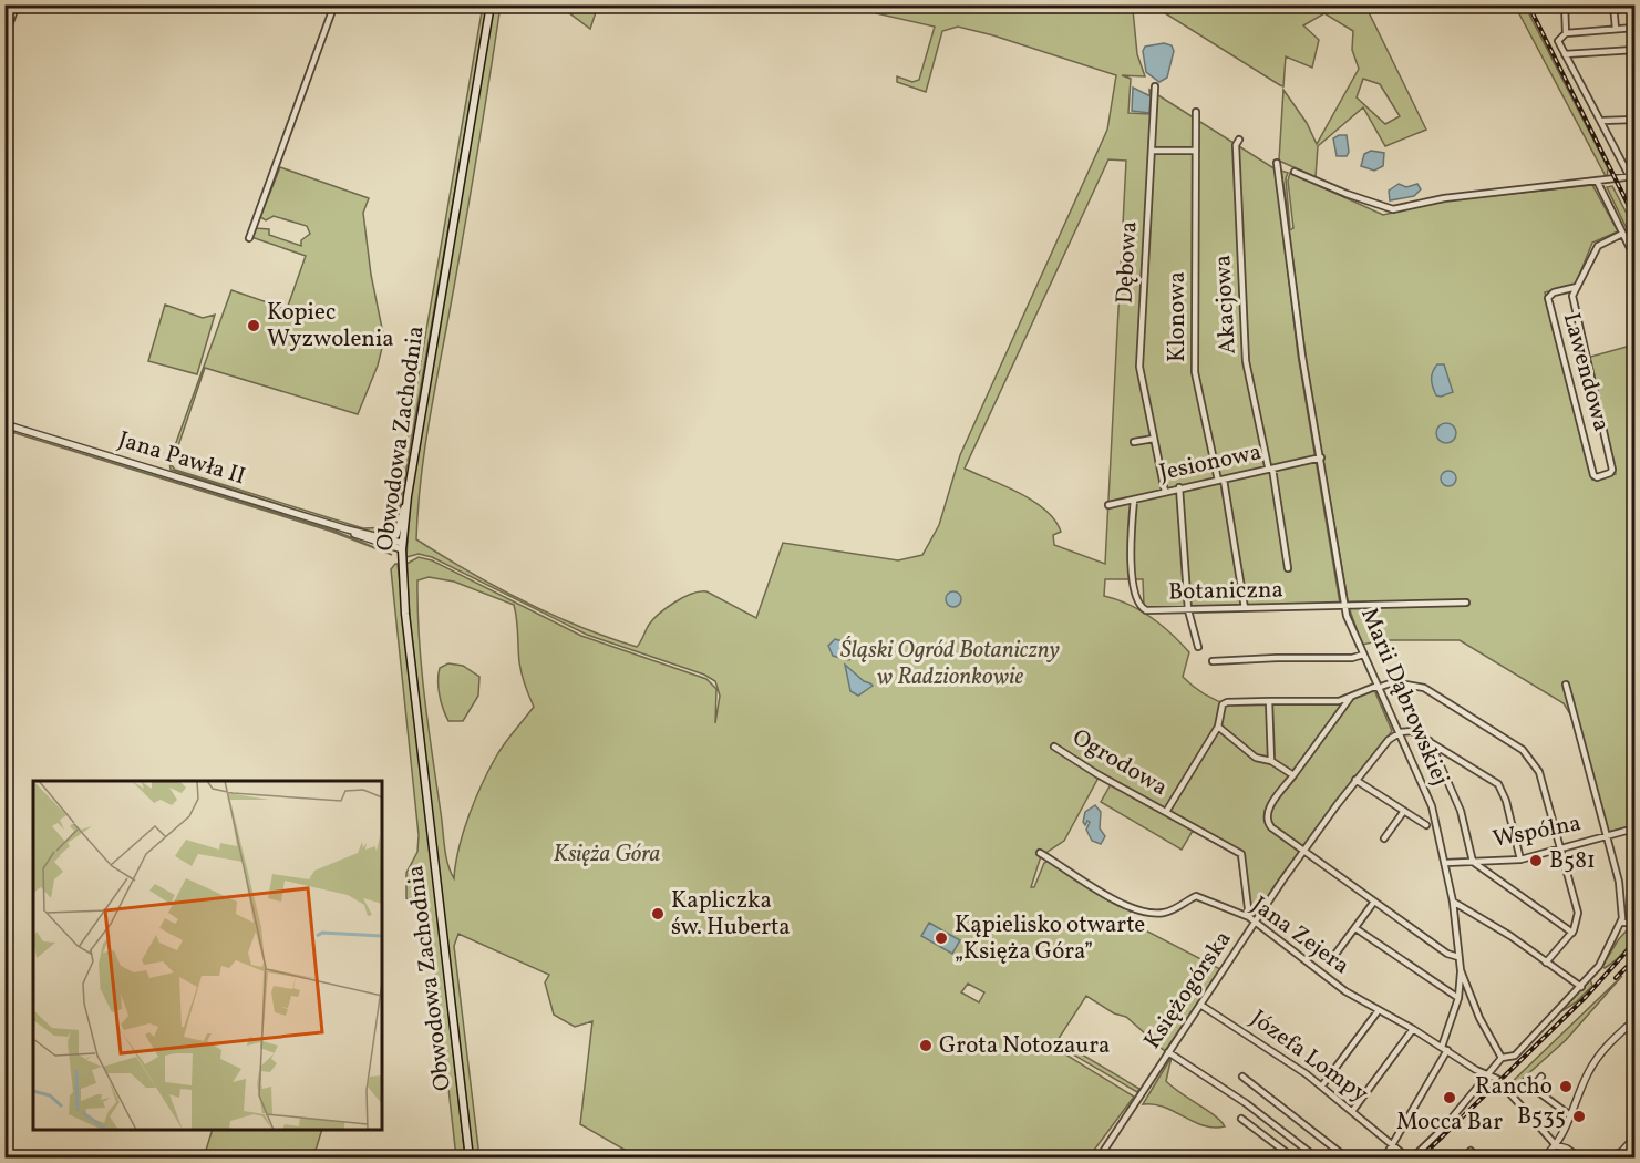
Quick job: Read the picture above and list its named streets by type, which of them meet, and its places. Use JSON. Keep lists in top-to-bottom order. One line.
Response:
{"streets":{"main road":["Obwodowa Zachodnia"],"street":["Dębowa","Akacjowa","Klonowa","Lawendowa","Jana Pawła II","Jesionowa","Botaniczna","Marii Dąbrowskiej","Ogrodowa","Wspólna","Jana Zejera","Księżogórska","Józefa Lompy"]},"crossings":[["Dębowa","Jesionowa"],["Akacjowa","Jesionowa"],["Klonowa","Jesionowa"],["Klonowa","Botaniczna"],["Obwodowa Zachodnia","Jana Pawła II"],["Jesionowa","Botaniczna"],["Jesionowa","Marii Dąbrowskiej"],["Botaniczna","Marii Dąbrowskiej"],["Marii Dąbrowskiej","Ogrodowa"],["Marii Dąbrowskiej","Wspólna"],["Marii Dąbrowskiej","Księżogórska"],["Ogrodowa","Wspólna"],["Ogrodowa","Jana Zejera"],["Jana Zejera","Księżogórska"],["Księżogórska","Józefa Lompy"]],"parks":["Śląski Ogród Botaniczny w Radzionkowie","Księża Góra"],"places":["Kopiec Wyzwolenia","B581","Kapliczka św. Huberta","Kąpielisko otwarte „Księża Góra”","Grota Notozaura","Rancho","Mocca Bar","B535"]}
